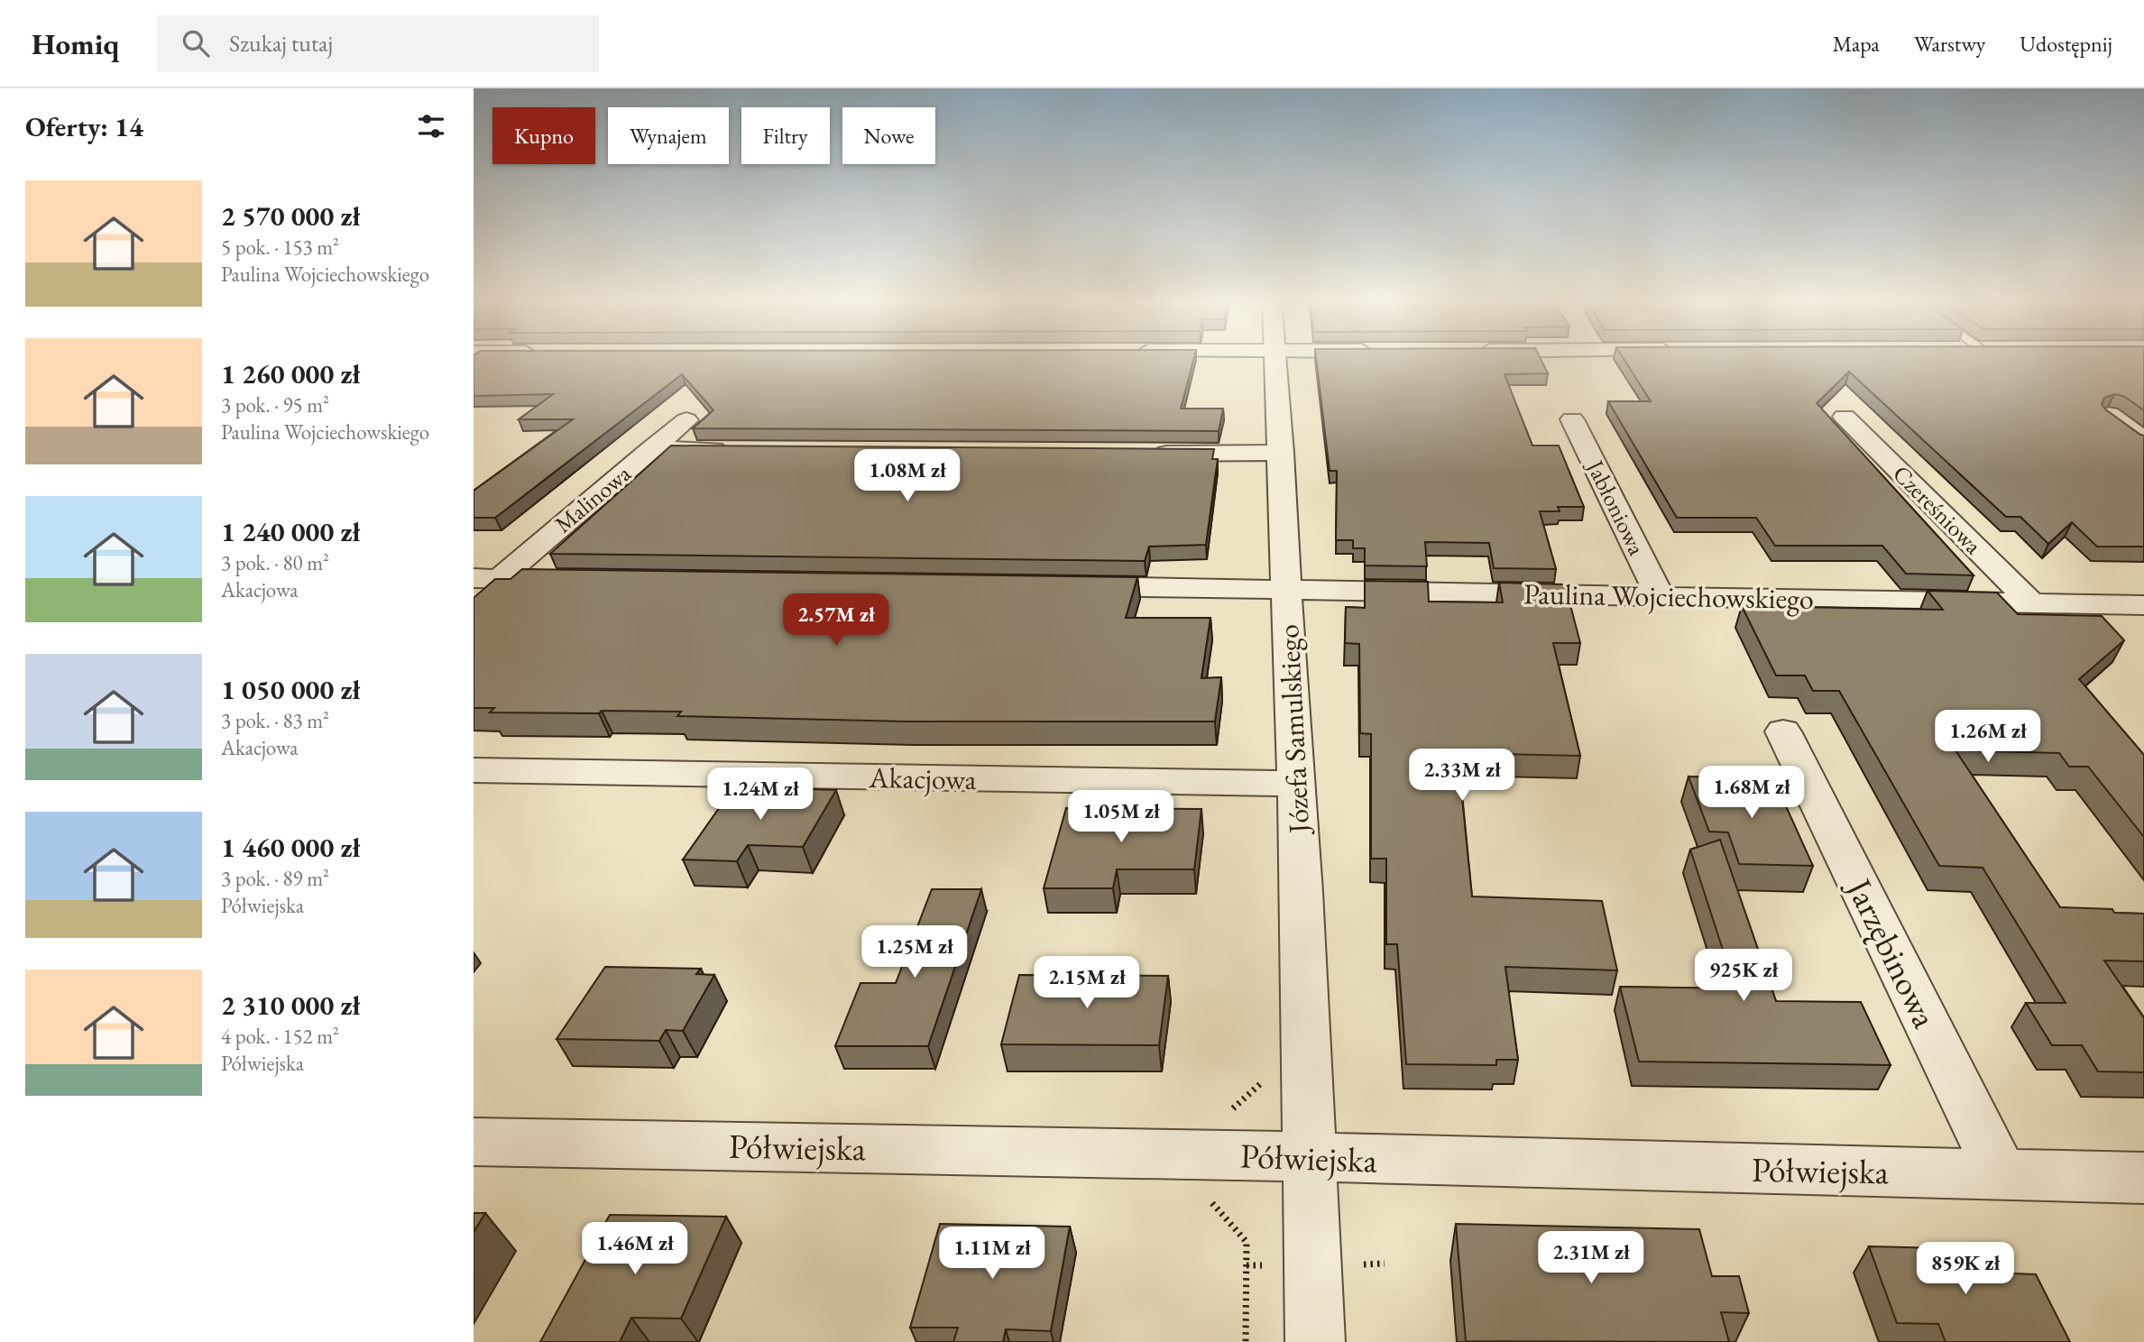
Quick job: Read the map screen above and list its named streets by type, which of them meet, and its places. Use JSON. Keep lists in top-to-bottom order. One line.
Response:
{"streets":{"street":["Malinowa","Jabłoniowa","Czereśniowa","Paulina Wojciechowskiego","Józefa Samulskiego","Akacjowa","Jarzębinowa","Półwiejska"]},"crossings":[["Jabłoniowa","Paulina Wojciechowskiego"],["Czereśniowa","Paulina Wojciechowskiego"],["Paulina Wojciechowskiego","Józefa Samulskiego"],["Józefa Samulskiego","Akacjowa"],["Józefa Samulskiego","Półwiejska"],["Jarzębinowa","Półwiejska"]],"page":{"header":"Homiq","search":"Szukaj tutaj","nav":["Mapa","Warstwy","Udostępnij"],"heading":"Oferty: 14","chip":["Kupno","Wynajem","Filtry","Nowe"],"list":[{"name":"2 570 000 zł","note":"5 pok. · 153 m² · Paulina Wojciechowskiego"},{"name":"1 260 000 zł","note":"3 pok. · 95 m² · Paulina Wojciechowskiego"},{"name":"1 240 000 zł","note":"3 pok. · 80 m² · Akacjowa"},{"name":"1 050 000 zł","note":"3 pok. · 83 m² · Akacjowa"},{"name":"1 460 000 zł","note":"3 pok. · 89 m² · Półwiejska"},{"name":"2 310 000 zł","note":"4 pok. · 152 m² · Półwiejska"}],"price":["1.08M zł","2.57M zł","1.26M zł","2.33M zł","1.68M zł","1.24M zł","1.05M zł","1.25M zł","925K zł","2.15M zł","1.46M zł","1.11M zł","2.31M zł","859K zł"]}}
